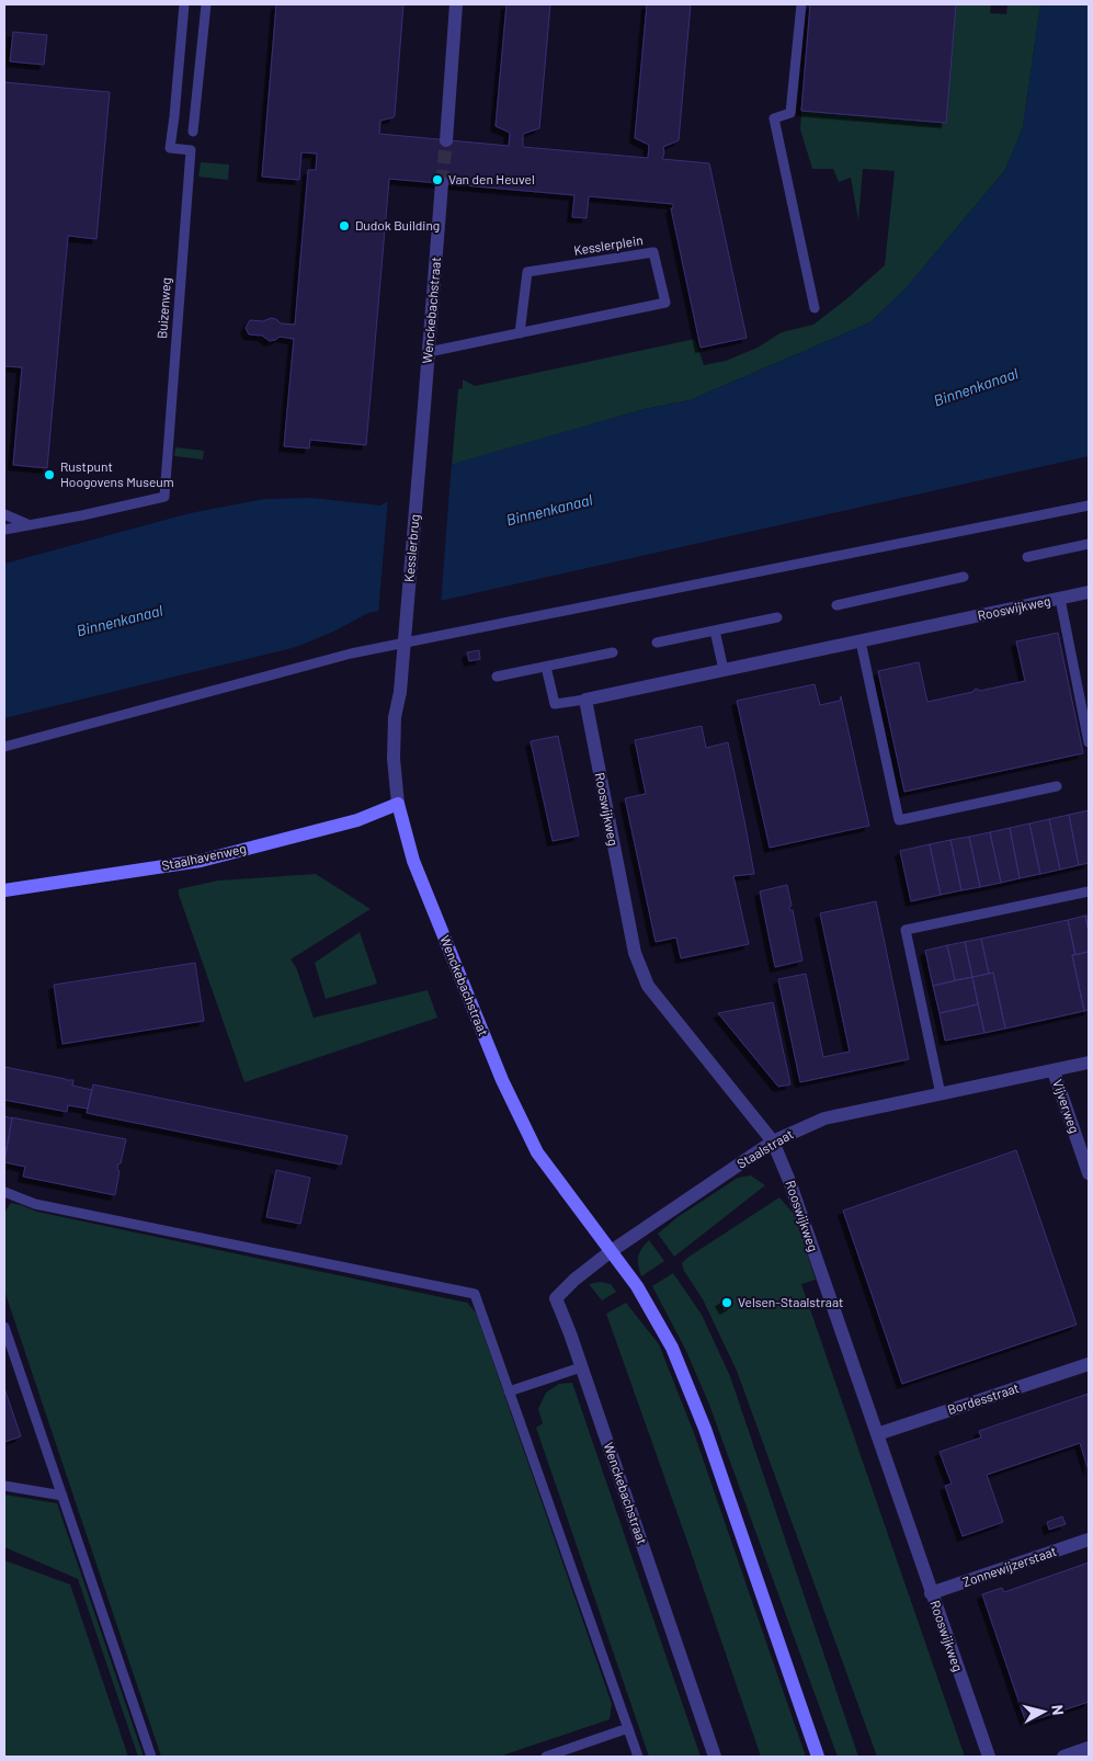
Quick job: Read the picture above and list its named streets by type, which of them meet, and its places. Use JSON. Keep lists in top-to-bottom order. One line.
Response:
{"streets":{"street":["Wenckebachstraat","Kesslerbrug","Rooswijkweg","Staalhavenweg","Vijverweg","Staalstraat","Bordesstraat","Zonnewijzerstaat"],"lane":["Kesslerplein","Buizenweg"]},"crossings":[["Kesslerplein","Wenckebachstraat"],["Wenckebachstraat","Kesslerbrug"],["Wenckebachstraat","Staalhavenweg"],["Wenckebachstraat","Staalstraat"],["Rooswijkweg","Staalstraat"],["Rooswijkweg","Bordesstraat"],["Rooswijkweg","Zonnewijzerstaat"],["Vijverweg","Staalstraat"]],"water":["Binnenkanaal"],"places":["Van den Heuvel","Dudok Building","Rustpunt Hoogovens Museum","Velsen-Staalstraat"],"north":"right"}
